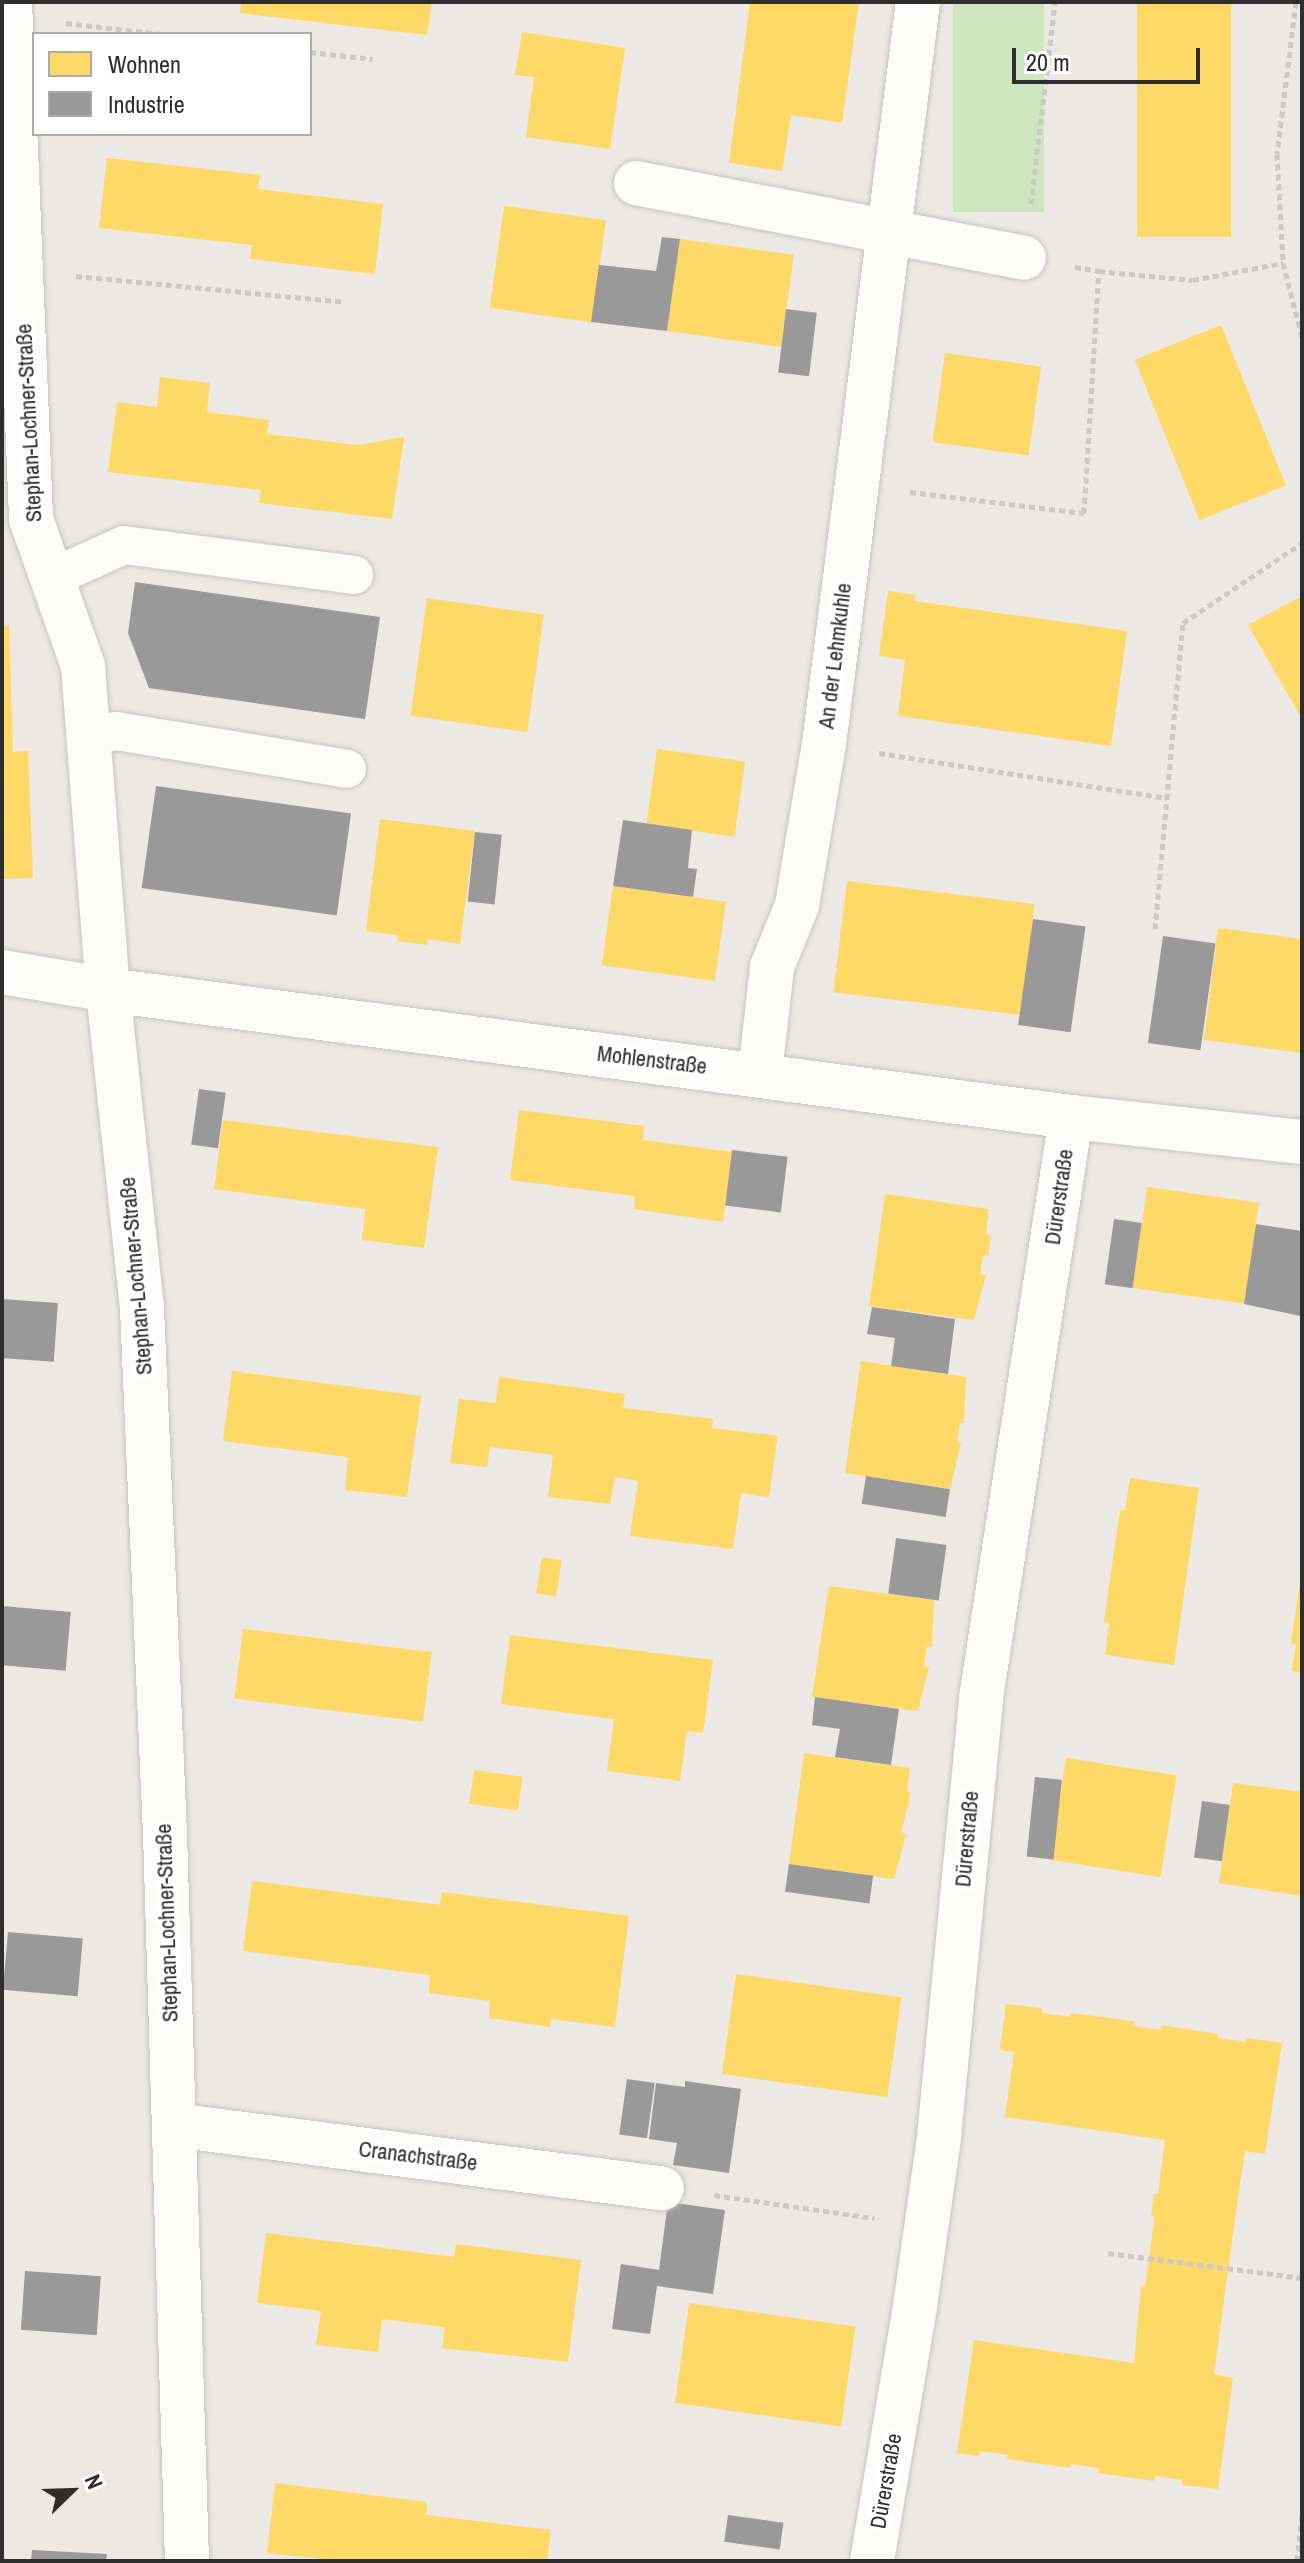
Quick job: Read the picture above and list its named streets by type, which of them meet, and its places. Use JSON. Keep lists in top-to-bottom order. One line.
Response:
{"streets":{"street":["Stephan-Lochner-Straße","An der Lehmkuhle","Mohlenstraße","Dürerstraße","Cranachstraße"]},"crossings":[["Stephan-Lochner-Straße","Mohlenstraße"],["Stephan-Lochner-Straße","Cranachstraße"],["An der Lehmkuhle","Mohlenstraße"],["Mohlenstraße","Dürerstraße"]],"legend":["Wohnen","Industrie"],"scale_bar":"20 m","north":"top right"}
